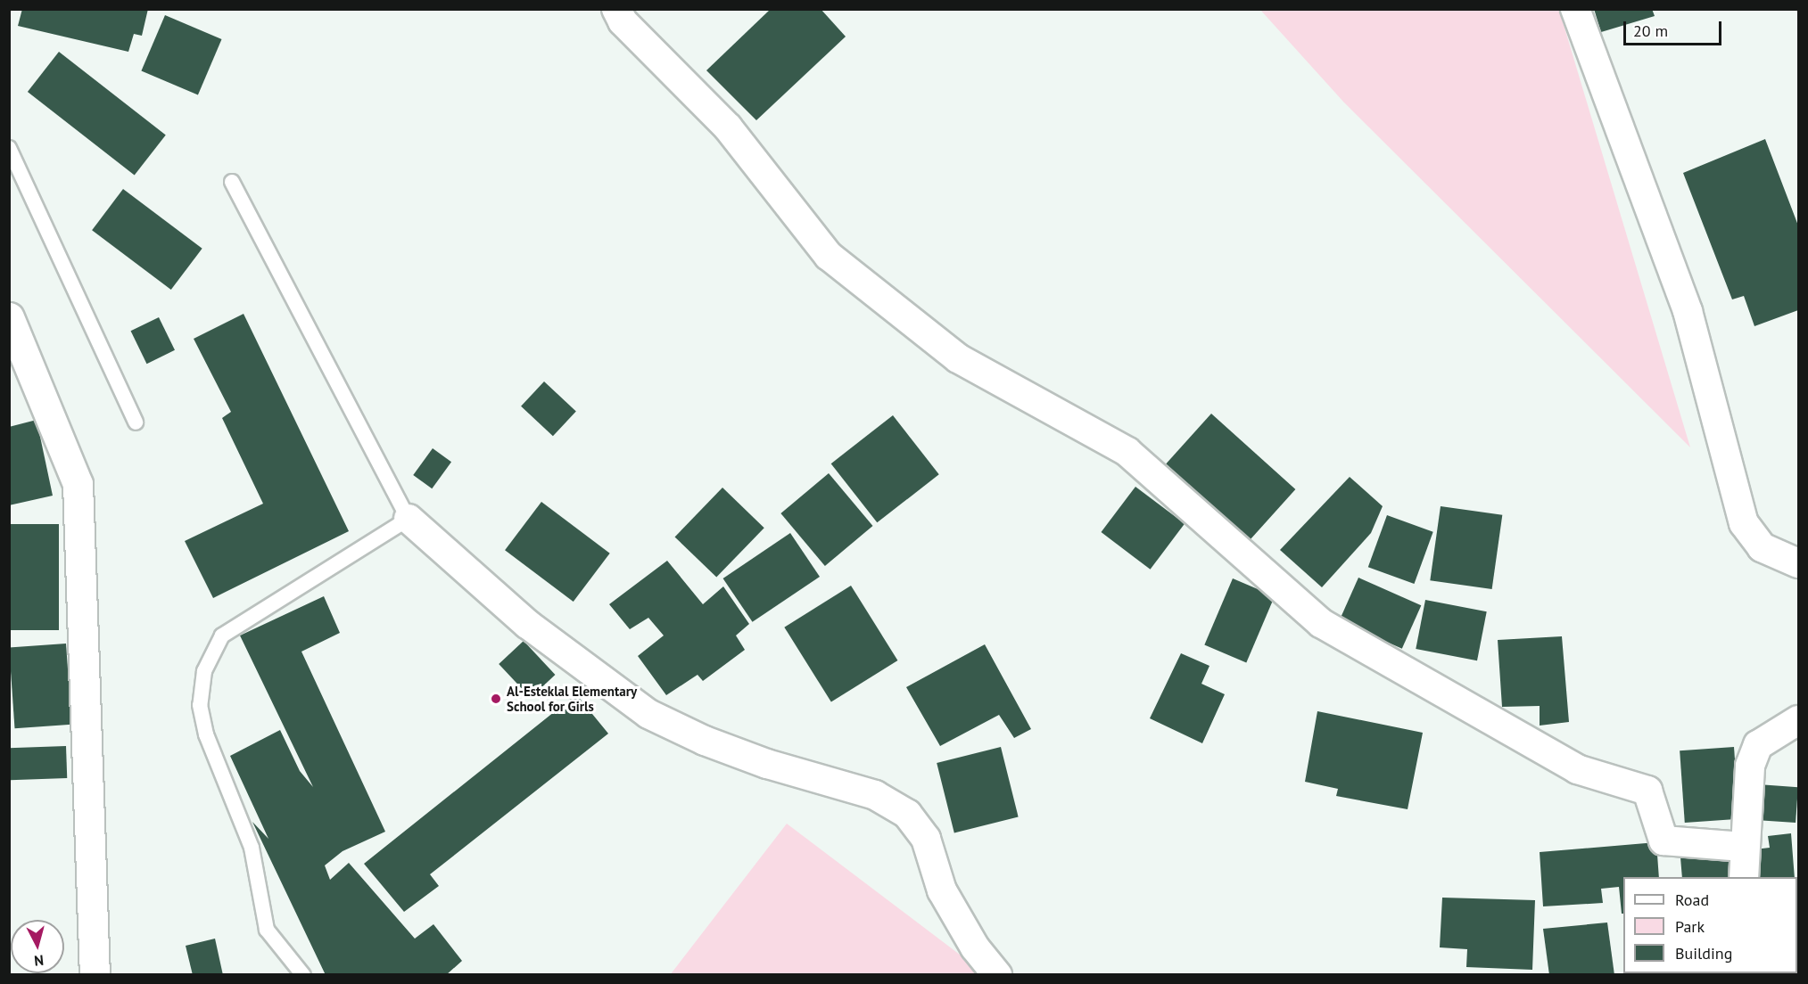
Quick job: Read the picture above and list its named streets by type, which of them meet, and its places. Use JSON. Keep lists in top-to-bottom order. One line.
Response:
{"places":["Al-Esteklal Elementary School for Girls"],"legend":["Road","Park","Building"],"scale_bar":"20 m","north":"bottom"}
